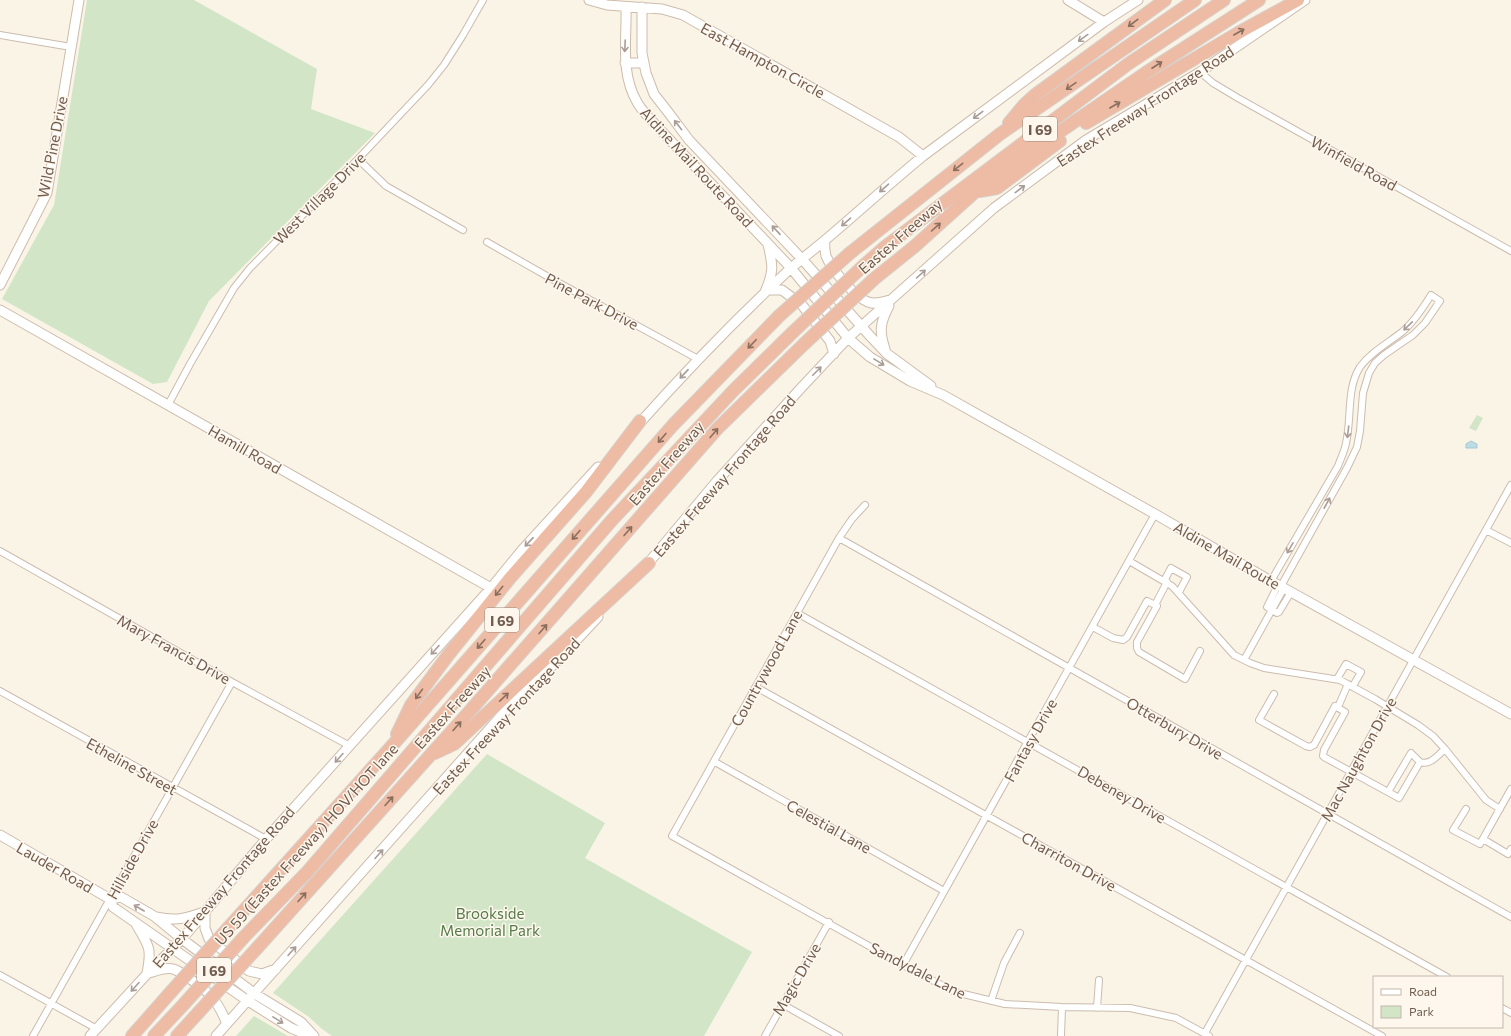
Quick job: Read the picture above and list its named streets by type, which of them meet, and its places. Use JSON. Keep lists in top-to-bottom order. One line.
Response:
{"streets":{"highway":["I 69","Eastex Freeway","US 59 (Eastex Freeway) HOV/HOT lane"],"main road":["East Hampton Circle","Eastex Freeway Frontage Road","Wild Pine Drive","Aldine Mail Route Road","Hamill Road","Aldine Mail Route","Lauder Road"],"street":["Winfield Road","West Village Drive","Pine Park Drive","Mary Francis Drive","Countrywood Lane","Otterbury Drive","Fantasy Drive","Mac Naughton Drive","Etheline Street","Debeney Drive","Celestial Lane","Hillside Drive","Charriton Drive","Sandydale Lane","Magic Drive"]},"crossings":[["East Hampton Circle","Eastex Freeway Frontage Road"],["East Hampton Circle","Aldine Mail Route Road"],["Eastex Freeway Frontage Road","Winfield Road"],["Eastex Freeway Frontage Road","Aldine Mail Route Road"],["Eastex Freeway Frontage Road","Pine Park Drive"],["Eastex Freeway Frontage Road","Hamill Road"],["Eastex Freeway Frontage Road","Aldine Mail Route"],["Eastex Freeway Frontage Road","Mary Francis Drive"],["Eastex Freeway Frontage Road","Etheline Street"],["Eastex Freeway Frontage Road","Lauder Road"],["Aldine Mail Route Road","Aldine Mail Route"],["West Village Drive","Hamill Road"],["Aldine Mail Route","Fantasy Drive"],["Aldine Mail Route","Mac Naughton Drive"],["Mary Francis Drive","Hillside Drive"],["Countrywood Lane","Otterbury Drive"],["Countrywood Lane","Debeney Drive"],["Countrywood Lane","Celestial Lane"],["Countrywood Lane","Charriton Drive"],["Countrywood Lane","Sandydale Lane"],["Otterbury Drive","Fantasy Drive"],["Otterbury Drive","Mac Naughton Drive"],["Fantasy Drive","Debeney Drive"],["Fantasy Drive","Celestial Lane"],["Fantasy Drive","Charriton Drive"],["Fantasy Drive","Sandydale Lane"],["Mac Naughton Drive","Debeney Drive"],["Mac Naughton Drive","Charriton Drive"],["Mac Naughton Drive","Sandydale Lane"],["Etheline Street","Hillside Drive"],["Hillside Drive","Lauder Road"],["Sandydale Lane","Magic Drive"]],"parks":["Brookside Memorial Park"],"legend":["Road","Park"]}
